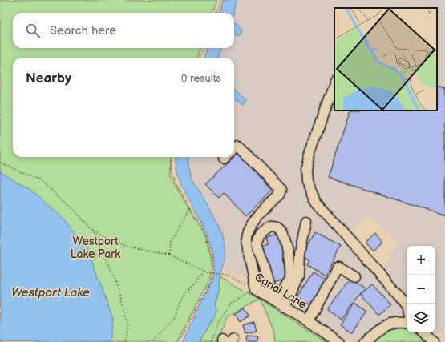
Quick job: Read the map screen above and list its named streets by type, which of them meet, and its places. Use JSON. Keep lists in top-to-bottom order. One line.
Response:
{"streets":{"street":["Canal Lane"]},"water":["Westport Lake"],"parks":["Westport Lake Park"],"page":{"search":"Search here","heading":["Nearby","0 results"],"map_buttons":["+","−"]}}
